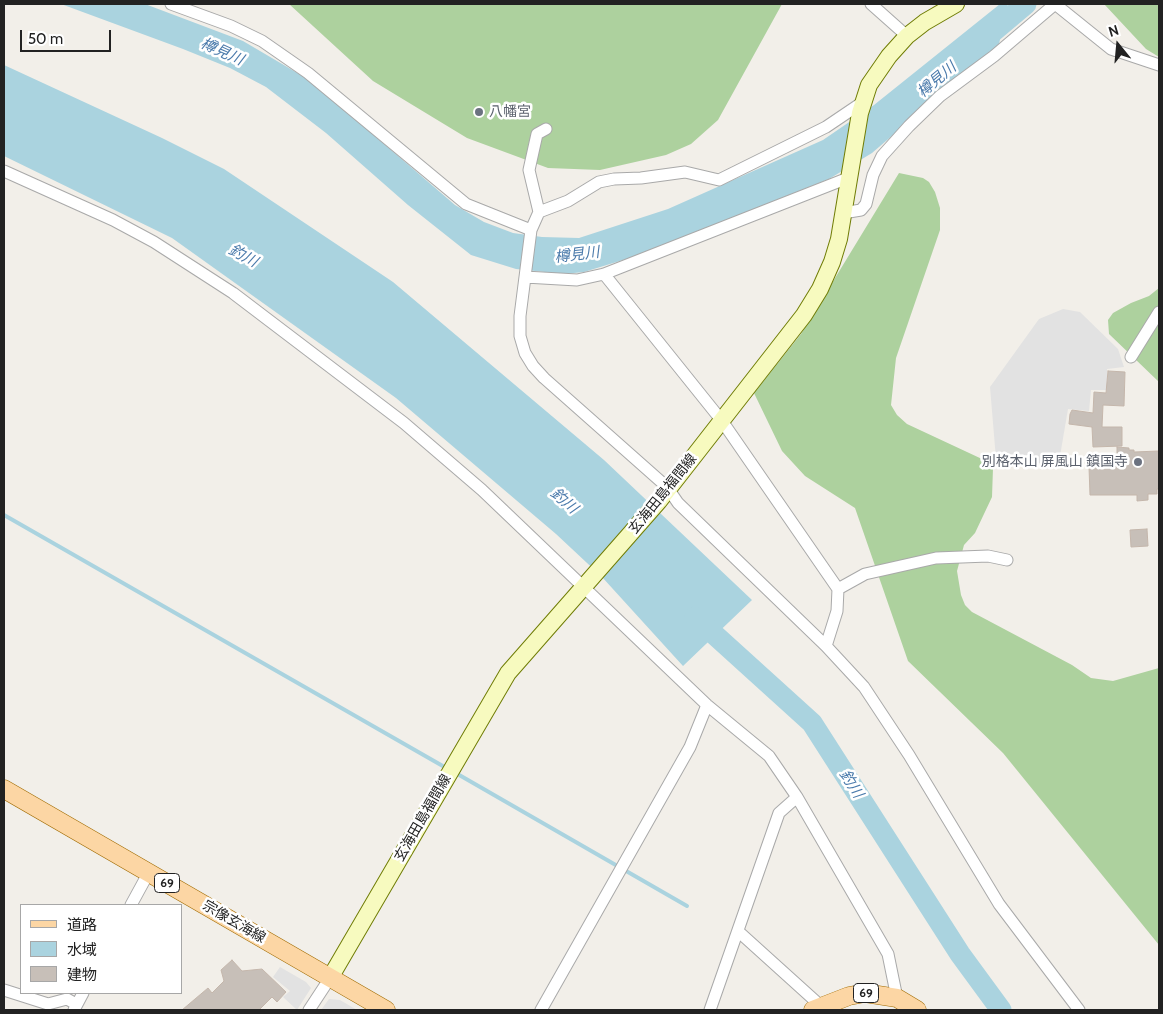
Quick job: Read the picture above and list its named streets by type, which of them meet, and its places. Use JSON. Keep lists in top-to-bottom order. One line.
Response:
{"streets":{"main road":["玄海田島福間線","69","宗像玄海線"]},"crossings":[["玄海田島福間線","宗像玄海線"]],"water":["樽見川","釣川"],"places":["八幡宮","別格本山 屏風山 鎮国寺"],"legend":["道路","水域","建物"],"scale_bar":"50 m","north":"top"}
